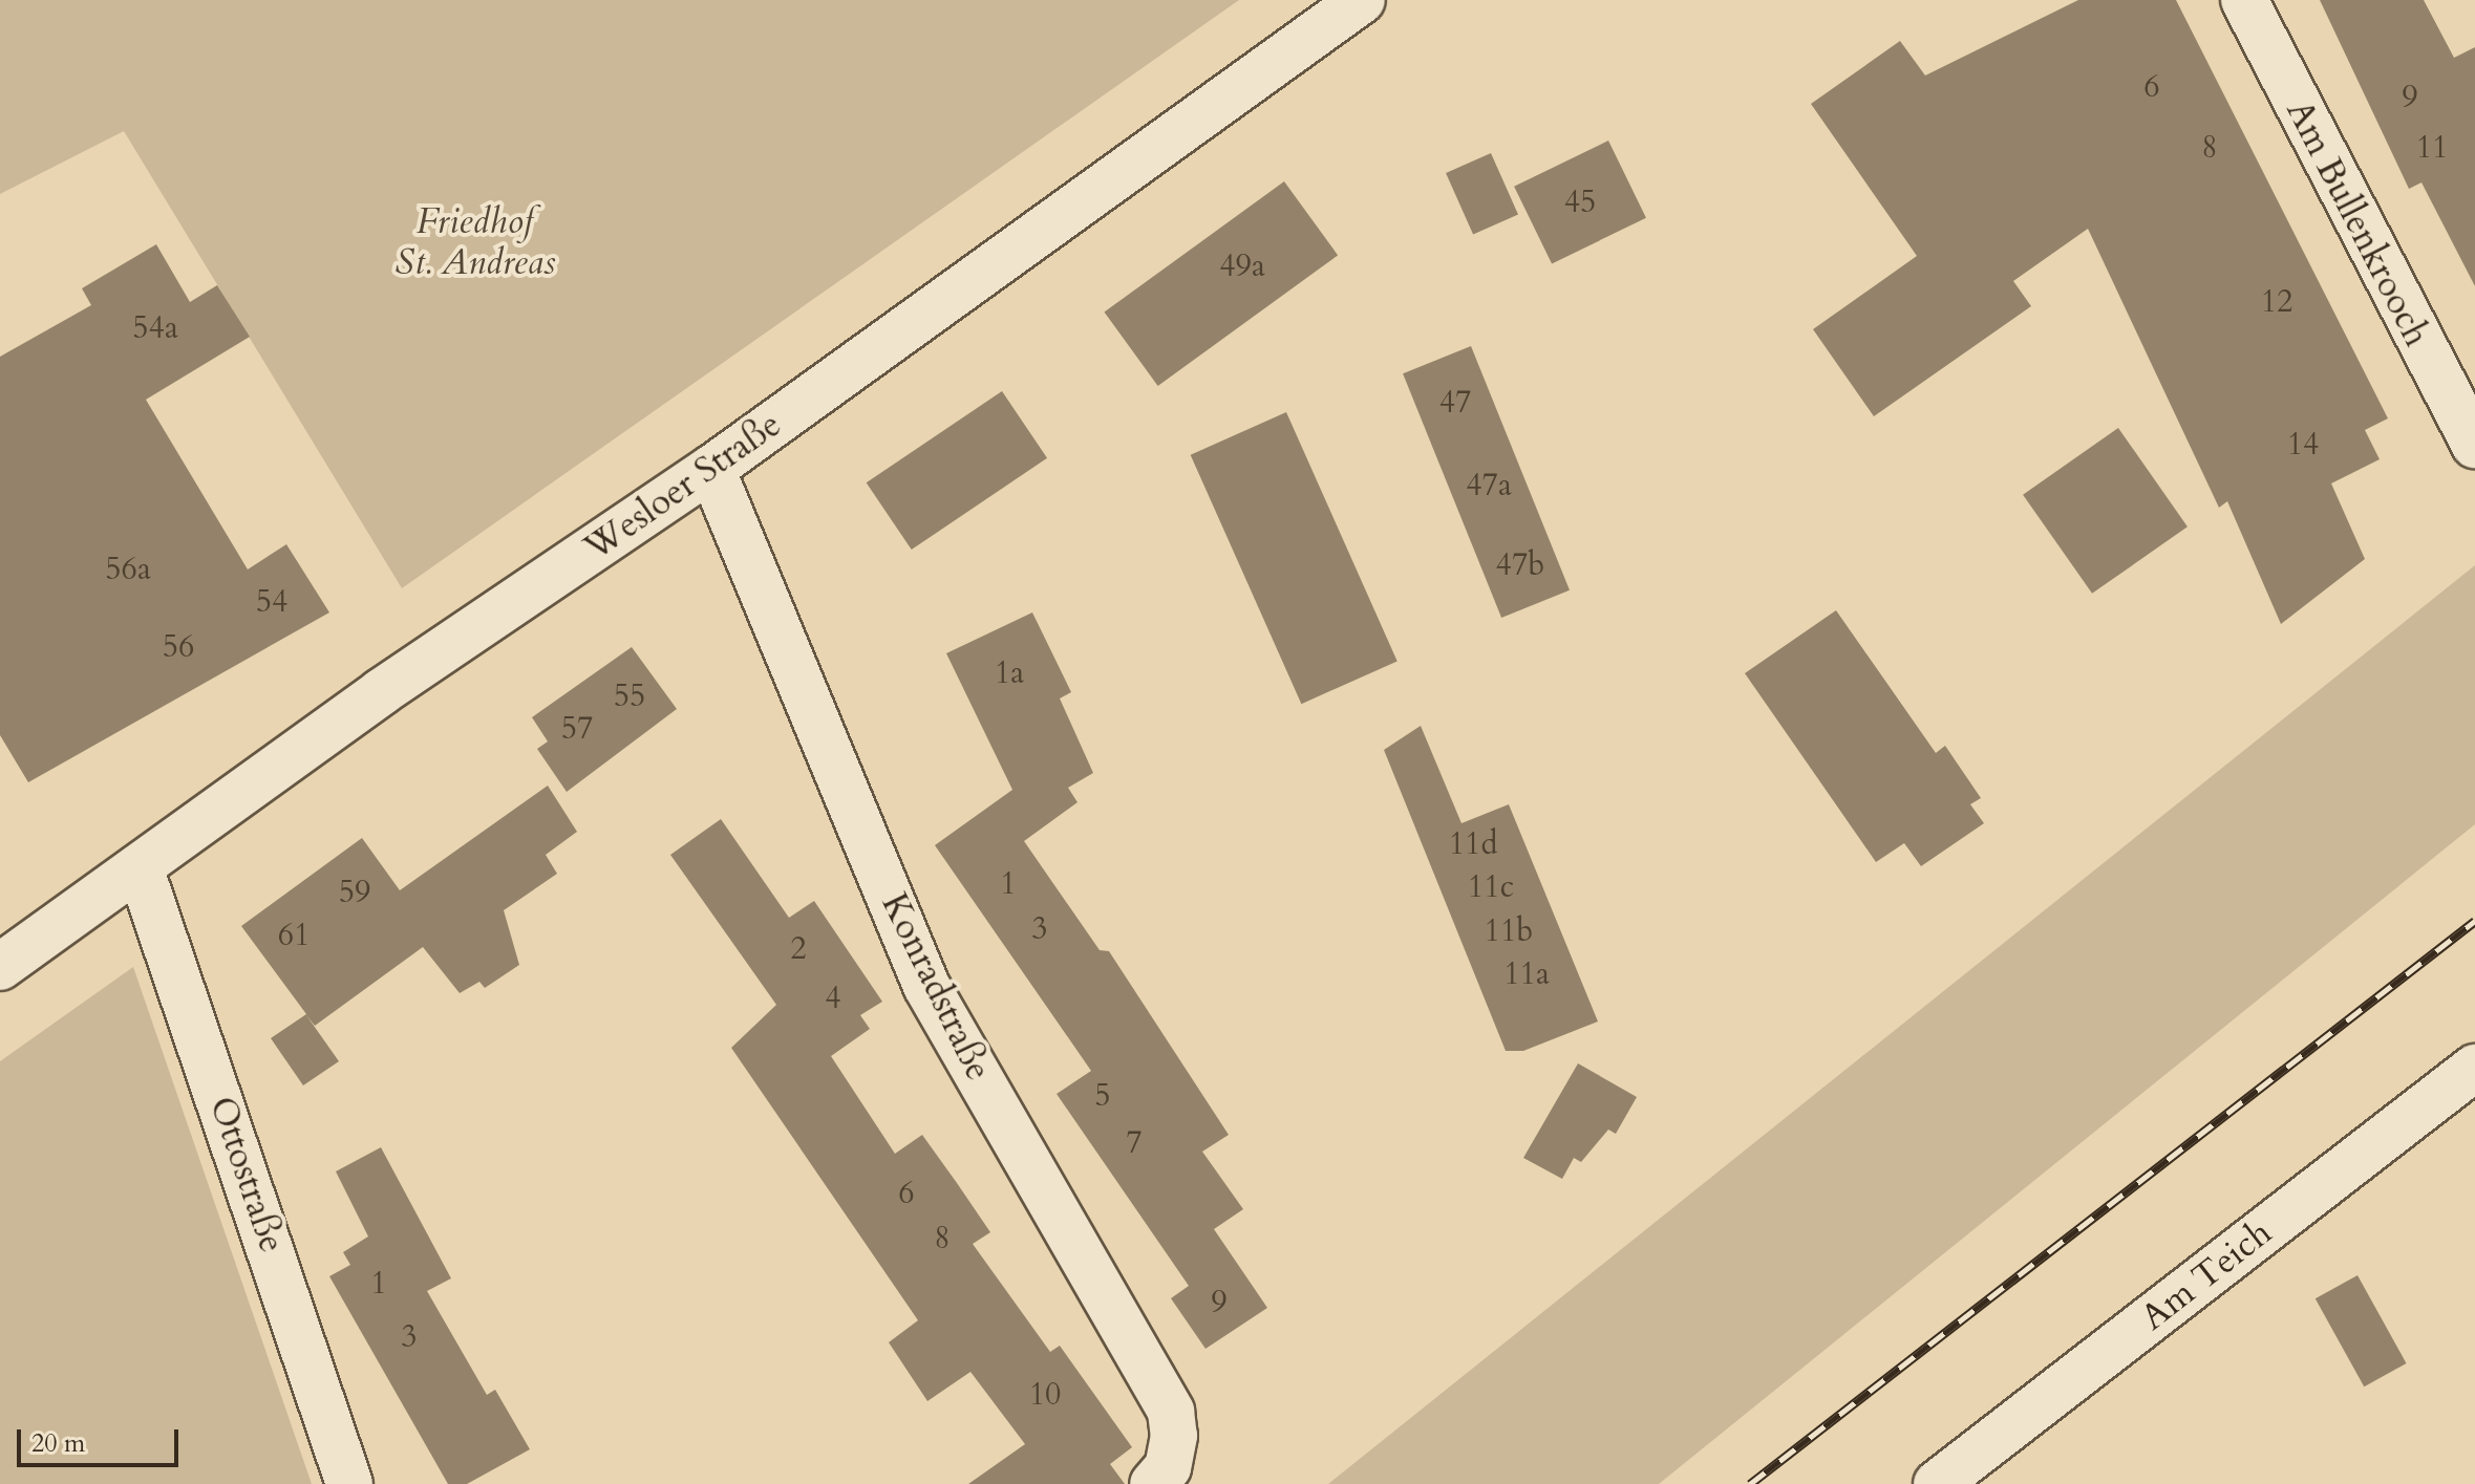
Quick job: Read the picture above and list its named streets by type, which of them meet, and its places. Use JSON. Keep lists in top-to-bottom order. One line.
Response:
{"streets":{"street":["Am Bullenkrooch","Wesloer Straße","Konradstraße","Ottostraße","Am Teich"]},"crossings":[["Wesloer Straße","Konradstraße"],["Wesloer Straße","Ottostraße"]],"parks":["Friedhof St. Andreas"],"house_numbers":["6","9","8","11","45","49a","12","54a","47","14","47a","47b","56a","54","56","1a","55","57","11d","1","11c","59","3","11b","61","2","11a","4","5","7","6","8","1","9","3","10"],"scale_bar":"20 m"}
